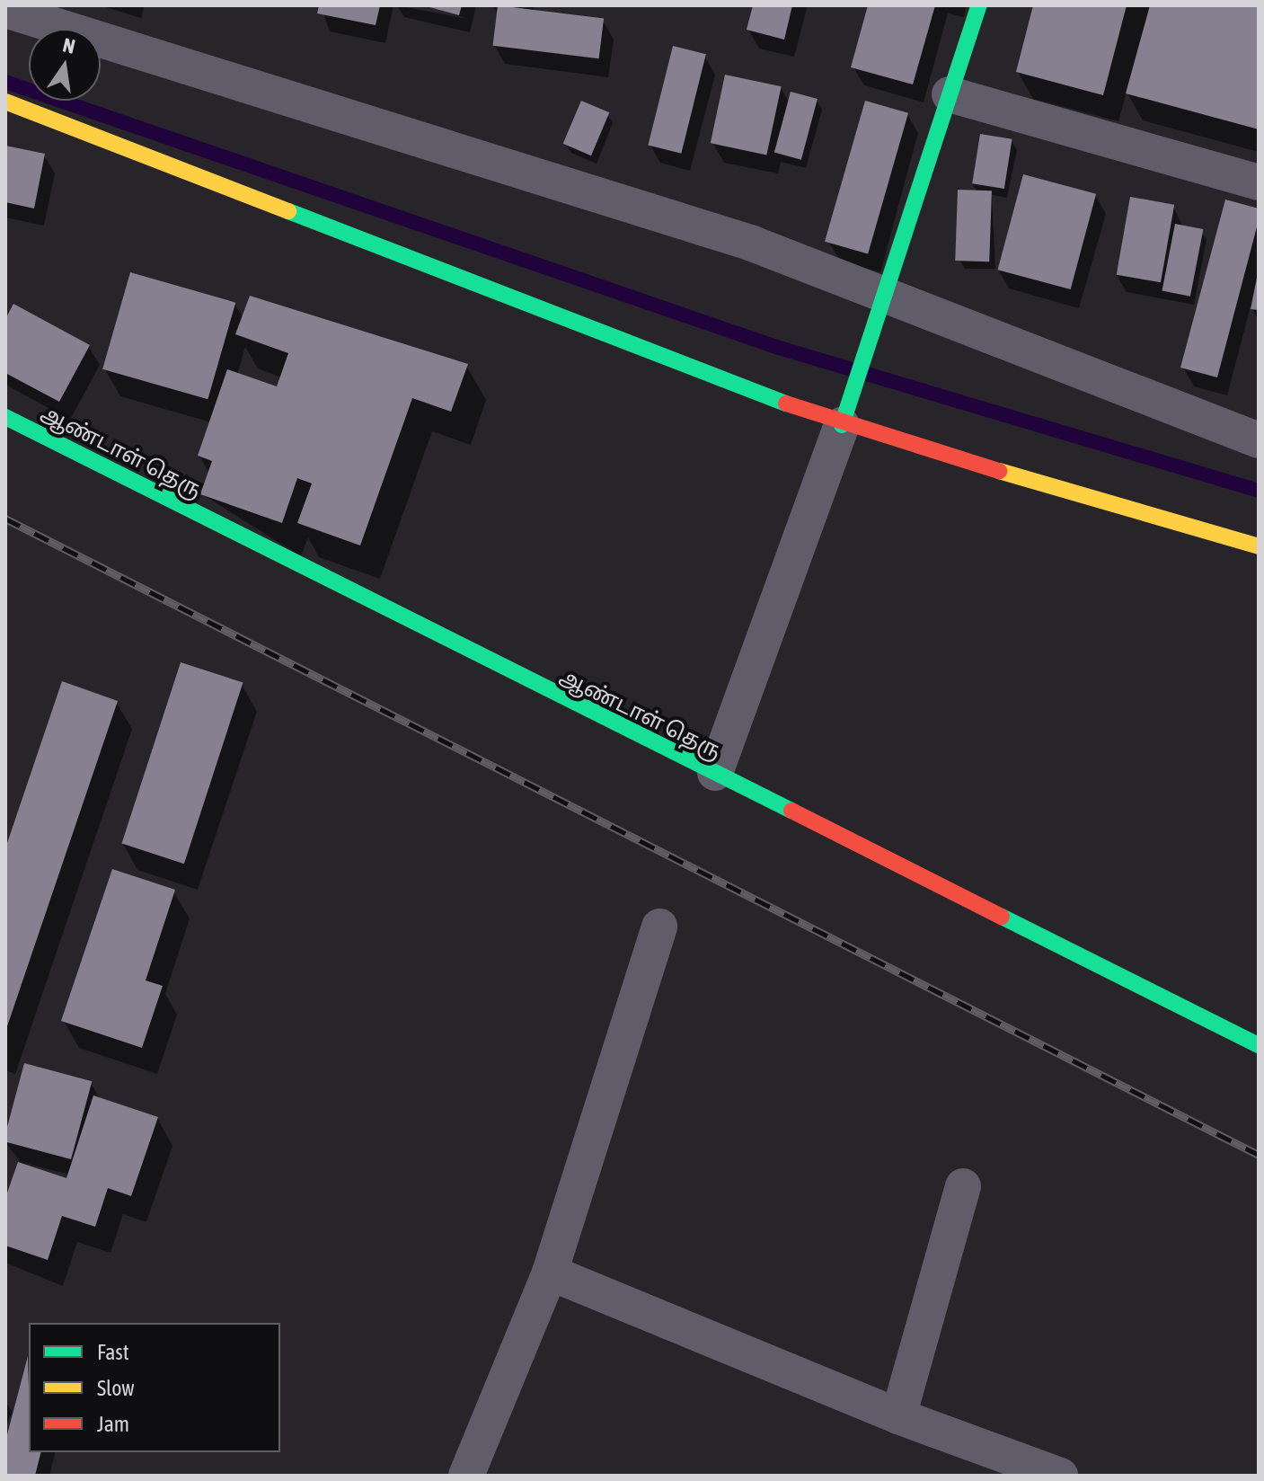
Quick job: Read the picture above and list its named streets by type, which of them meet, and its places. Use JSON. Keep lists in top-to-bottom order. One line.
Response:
{"streets":{"street":["ஆண்டாள் தெரு"]},"legend":["Fast","Slow","Jam"],"north":"top"}
